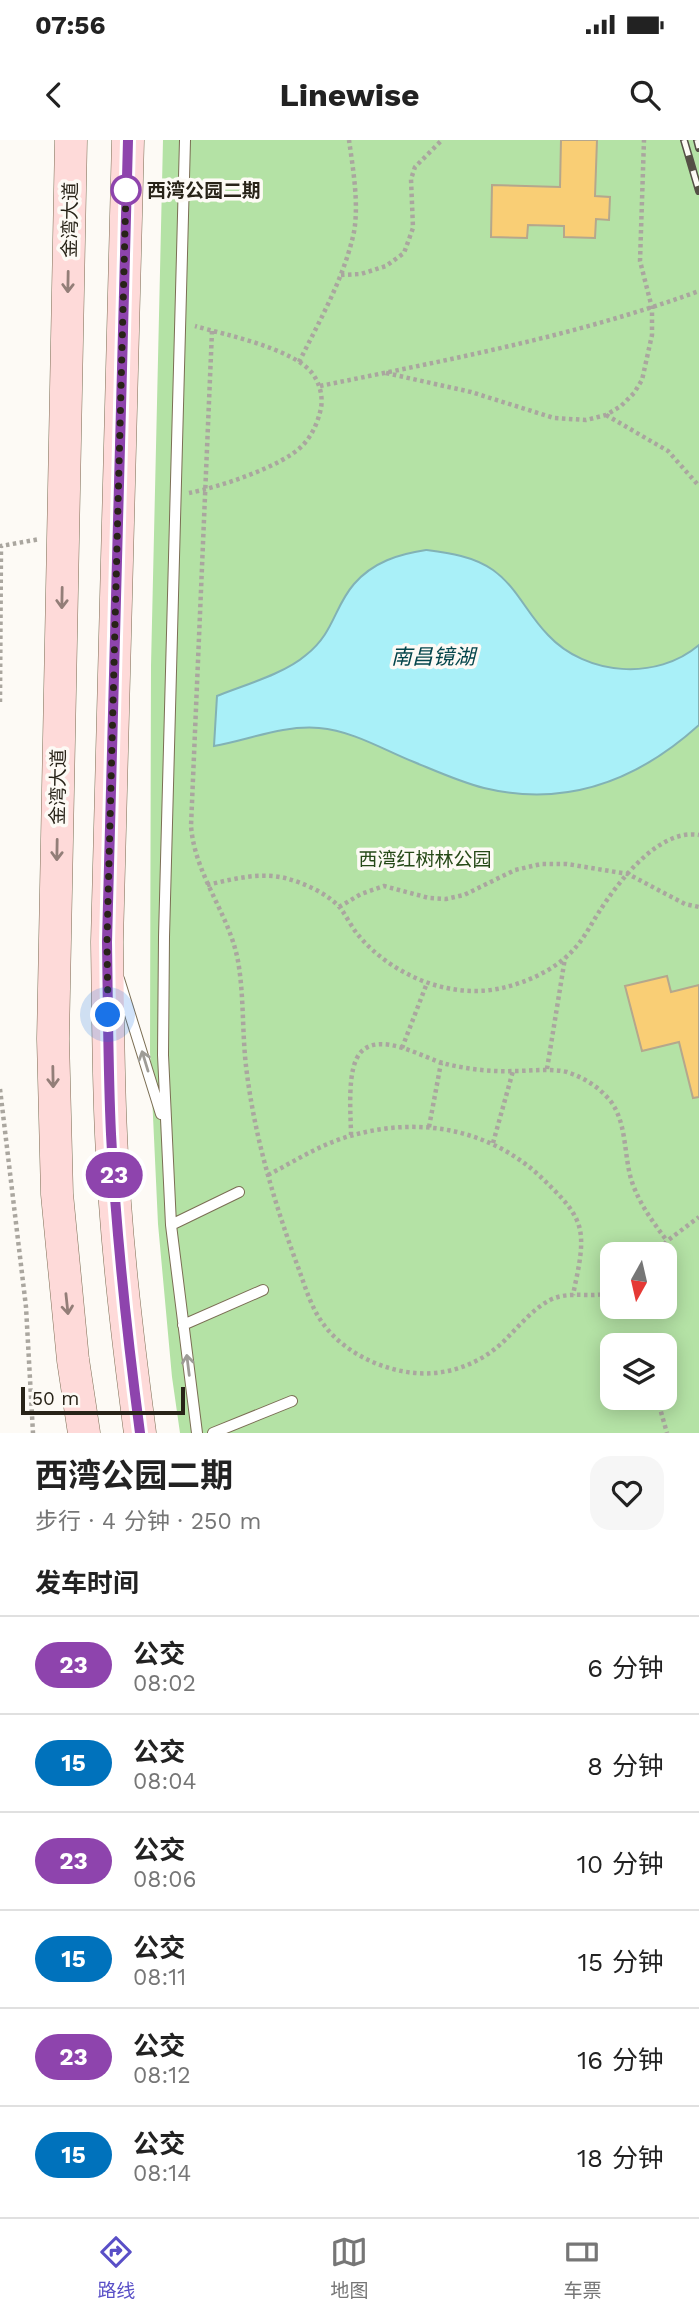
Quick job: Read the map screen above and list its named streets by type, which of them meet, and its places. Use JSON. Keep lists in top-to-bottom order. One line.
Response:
{"streets":{"main road":["金湾大道"]},"water":["南昌镜湖"],"parks":["西湾红树林公园"],"places":["西湾公园二期"],"lines":["bus line 23"],"scale_bar":"50 m","north":"bottom","page":{"status":"07:56","header":"Linewise","on_map":"23","scale":"50 m","heading":[["西湾公园二期","步行 · 4 分钟 · 250 m"],"发车时间"],"list":[{"mark":"23","name":"公交","note":"08:02","value":"6 分钟"},{"mark":"15","name":"公交","note":"08:04","value":"8 分钟"},{"mark":"23","name":"公交","note":"08:06","value":"10 分钟"},{"mark":"15","name":"公交","note":"08:11","value":"15 分钟"},{"mark":"23","name":"公交","note":"08:12","value":"16 分钟"},{"mark":"15","name":"公交","note":"08:14","value":"18 分钟"}],"tabs":["路线","地图","车票"]}}
